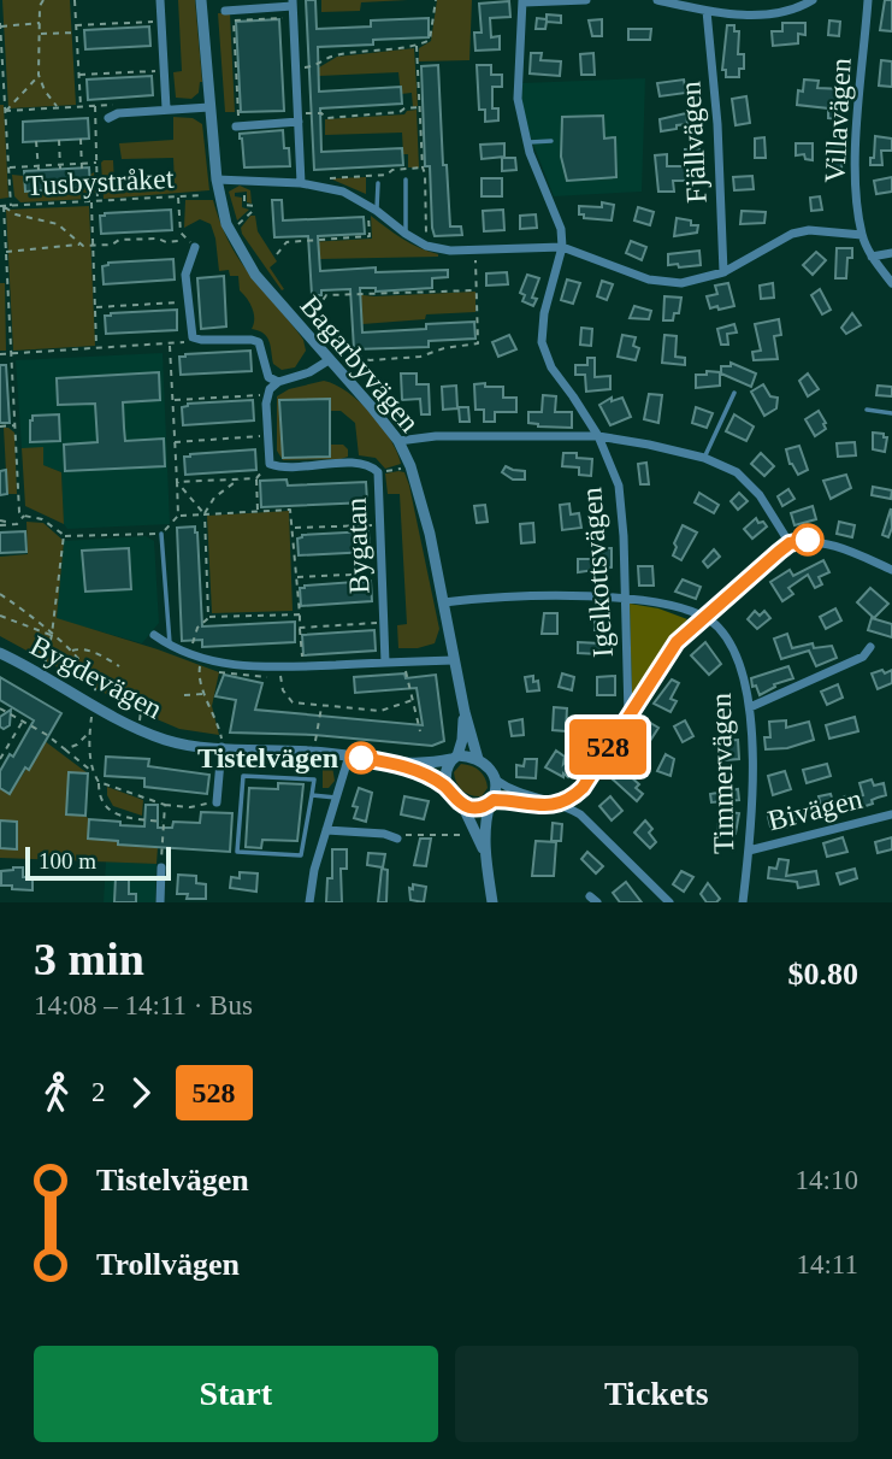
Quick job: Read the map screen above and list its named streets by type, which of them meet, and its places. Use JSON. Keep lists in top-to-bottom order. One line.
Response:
{"streets":{"street":["Villavägen","Fjällvägen","Bagarbyvägen","Bygatan","Igelkottsvägen","Bygdevägen","Timmervägen","Bivägen"],"path":["Tusbystråket"]},"crossings":[["Bagarbyvägen","Bygdevägen"],["Timmervägen","Bivägen"]],"places":["Tistelvägen"],"lines":["bus line 528"],"scale_bar":"100 m","page":{"on_map":"528","scale":"100 m","heading":["3 min","14:08 – 14:11 · Bus","$0.80"],"legs":["2","528"],"list":[{"name":"Tistelvägen","value":"14:10"},{"name":"Trollvägen","value":"14:11"}],"buttons":["Start","Tickets"]}}
